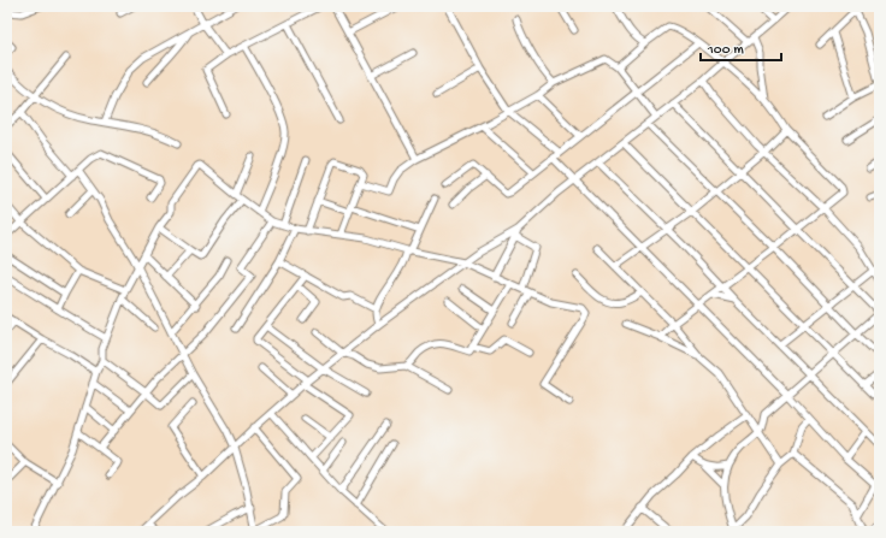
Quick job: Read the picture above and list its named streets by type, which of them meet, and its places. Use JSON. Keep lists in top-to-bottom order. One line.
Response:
{"scale_bar":"100 m"}
